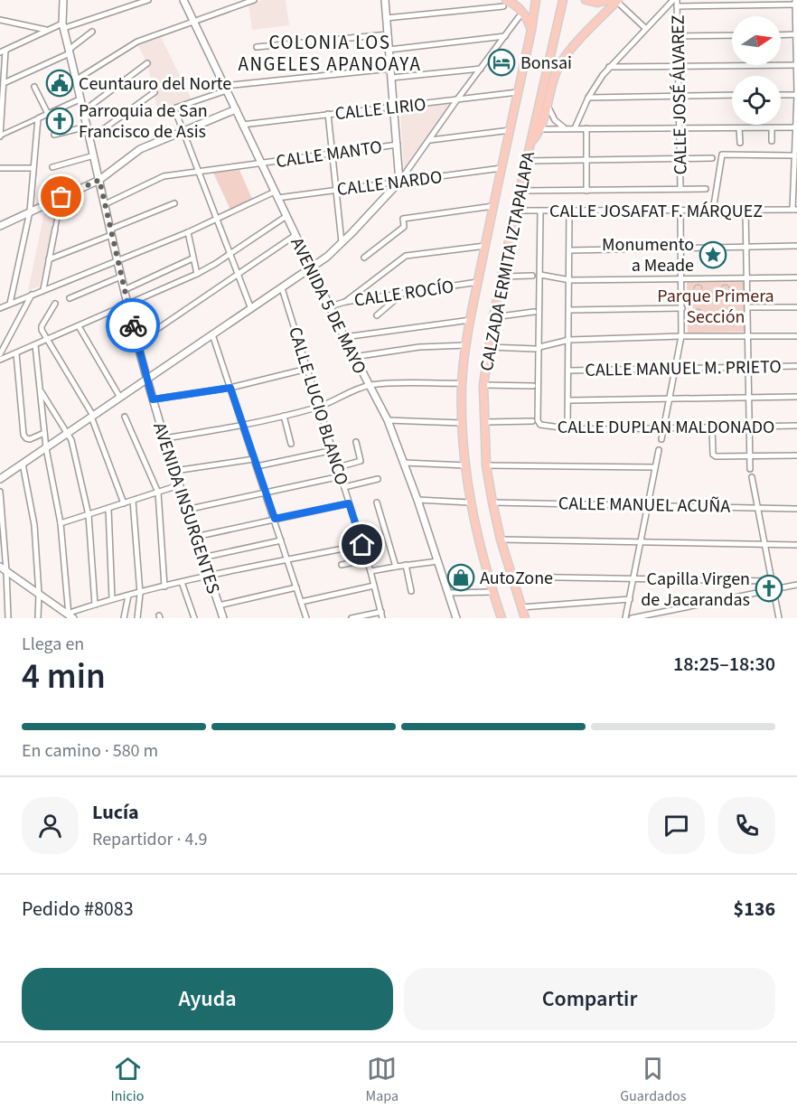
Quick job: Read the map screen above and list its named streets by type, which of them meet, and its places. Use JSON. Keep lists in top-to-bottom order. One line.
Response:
{"streets":{"main road":["CALZADA ERMITA IZTAPALAPA"],"street":["CALLE JOSÉ ÁLVAREZ","CALLE LIRIO","CALLE MANTO","CALLE NARDO","CALLE JOSAFAT F. MÁRQUEZ","CALLE ROCÍO","AVENIDA 5 DE MAYO","CALLE MANUEL M. PRIETO","CALLE LUCIO BLANCO","CALLE DUPLAN MALDONADO","CALLE MANUEL ACUÑA","AVENIDA INSURGENTES"]},"crossings":[["CALLE LIRIO","CALZADA ERMITA IZTAPALAPA"],["CALLE LIRIO","AVENIDA 5 DE MAYO"],["CALLE MANTO","AVENIDA 5 DE MAYO"],["CALLE MANTO","AVENIDA INSURGENTES"],["CALLE NARDO","CALZADA ERMITA IZTAPALAPA"],["CALLE NARDO","AVENIDA 5 DE MAYO"],["CALLE NARDO","AVENIDA INSURGENTES"],["CALLE JOSAFAT F. MÁRQUEZ","CALZADA ERMITA IZTAPALAPA"],["CALZADA ERMITA IZTAPALAPA","CALLE ROCÍO"],["CALZADA ERMITA IZTAPALAPA","CALLE DUPLAN MALDONADO"],["CALZADA ERMITA IZTAPALAPA","CALLE MANUEL ACUÑA"],["CALLE ROCÍO","AVENIDA 5 DE MAYO"]],"districts":["COLONIA LOS ANGELES APANOAYA"],"parks":["Parque Primera Sección"],"places":{"hotel":["Bonsai"],"public building":["Ceuntauro del Norte"],"church":["Parroquia de San Francisco de Asis","Capilla Virgen de Jacarandas"],"place":["Monumento a Meade"],"shop":["AutoZone"]},"north":"right","page":{"heading":["4 min","Llega en","18:25–18:30"],"panel":["Lucía","Repartidor · 4.9","Pedido #8083","$136"],"bar":"En camino · 580 m","buttons":["Ayuda","Compartir"],"tabs":["Inicio","Mapa","Guardados"]}}
